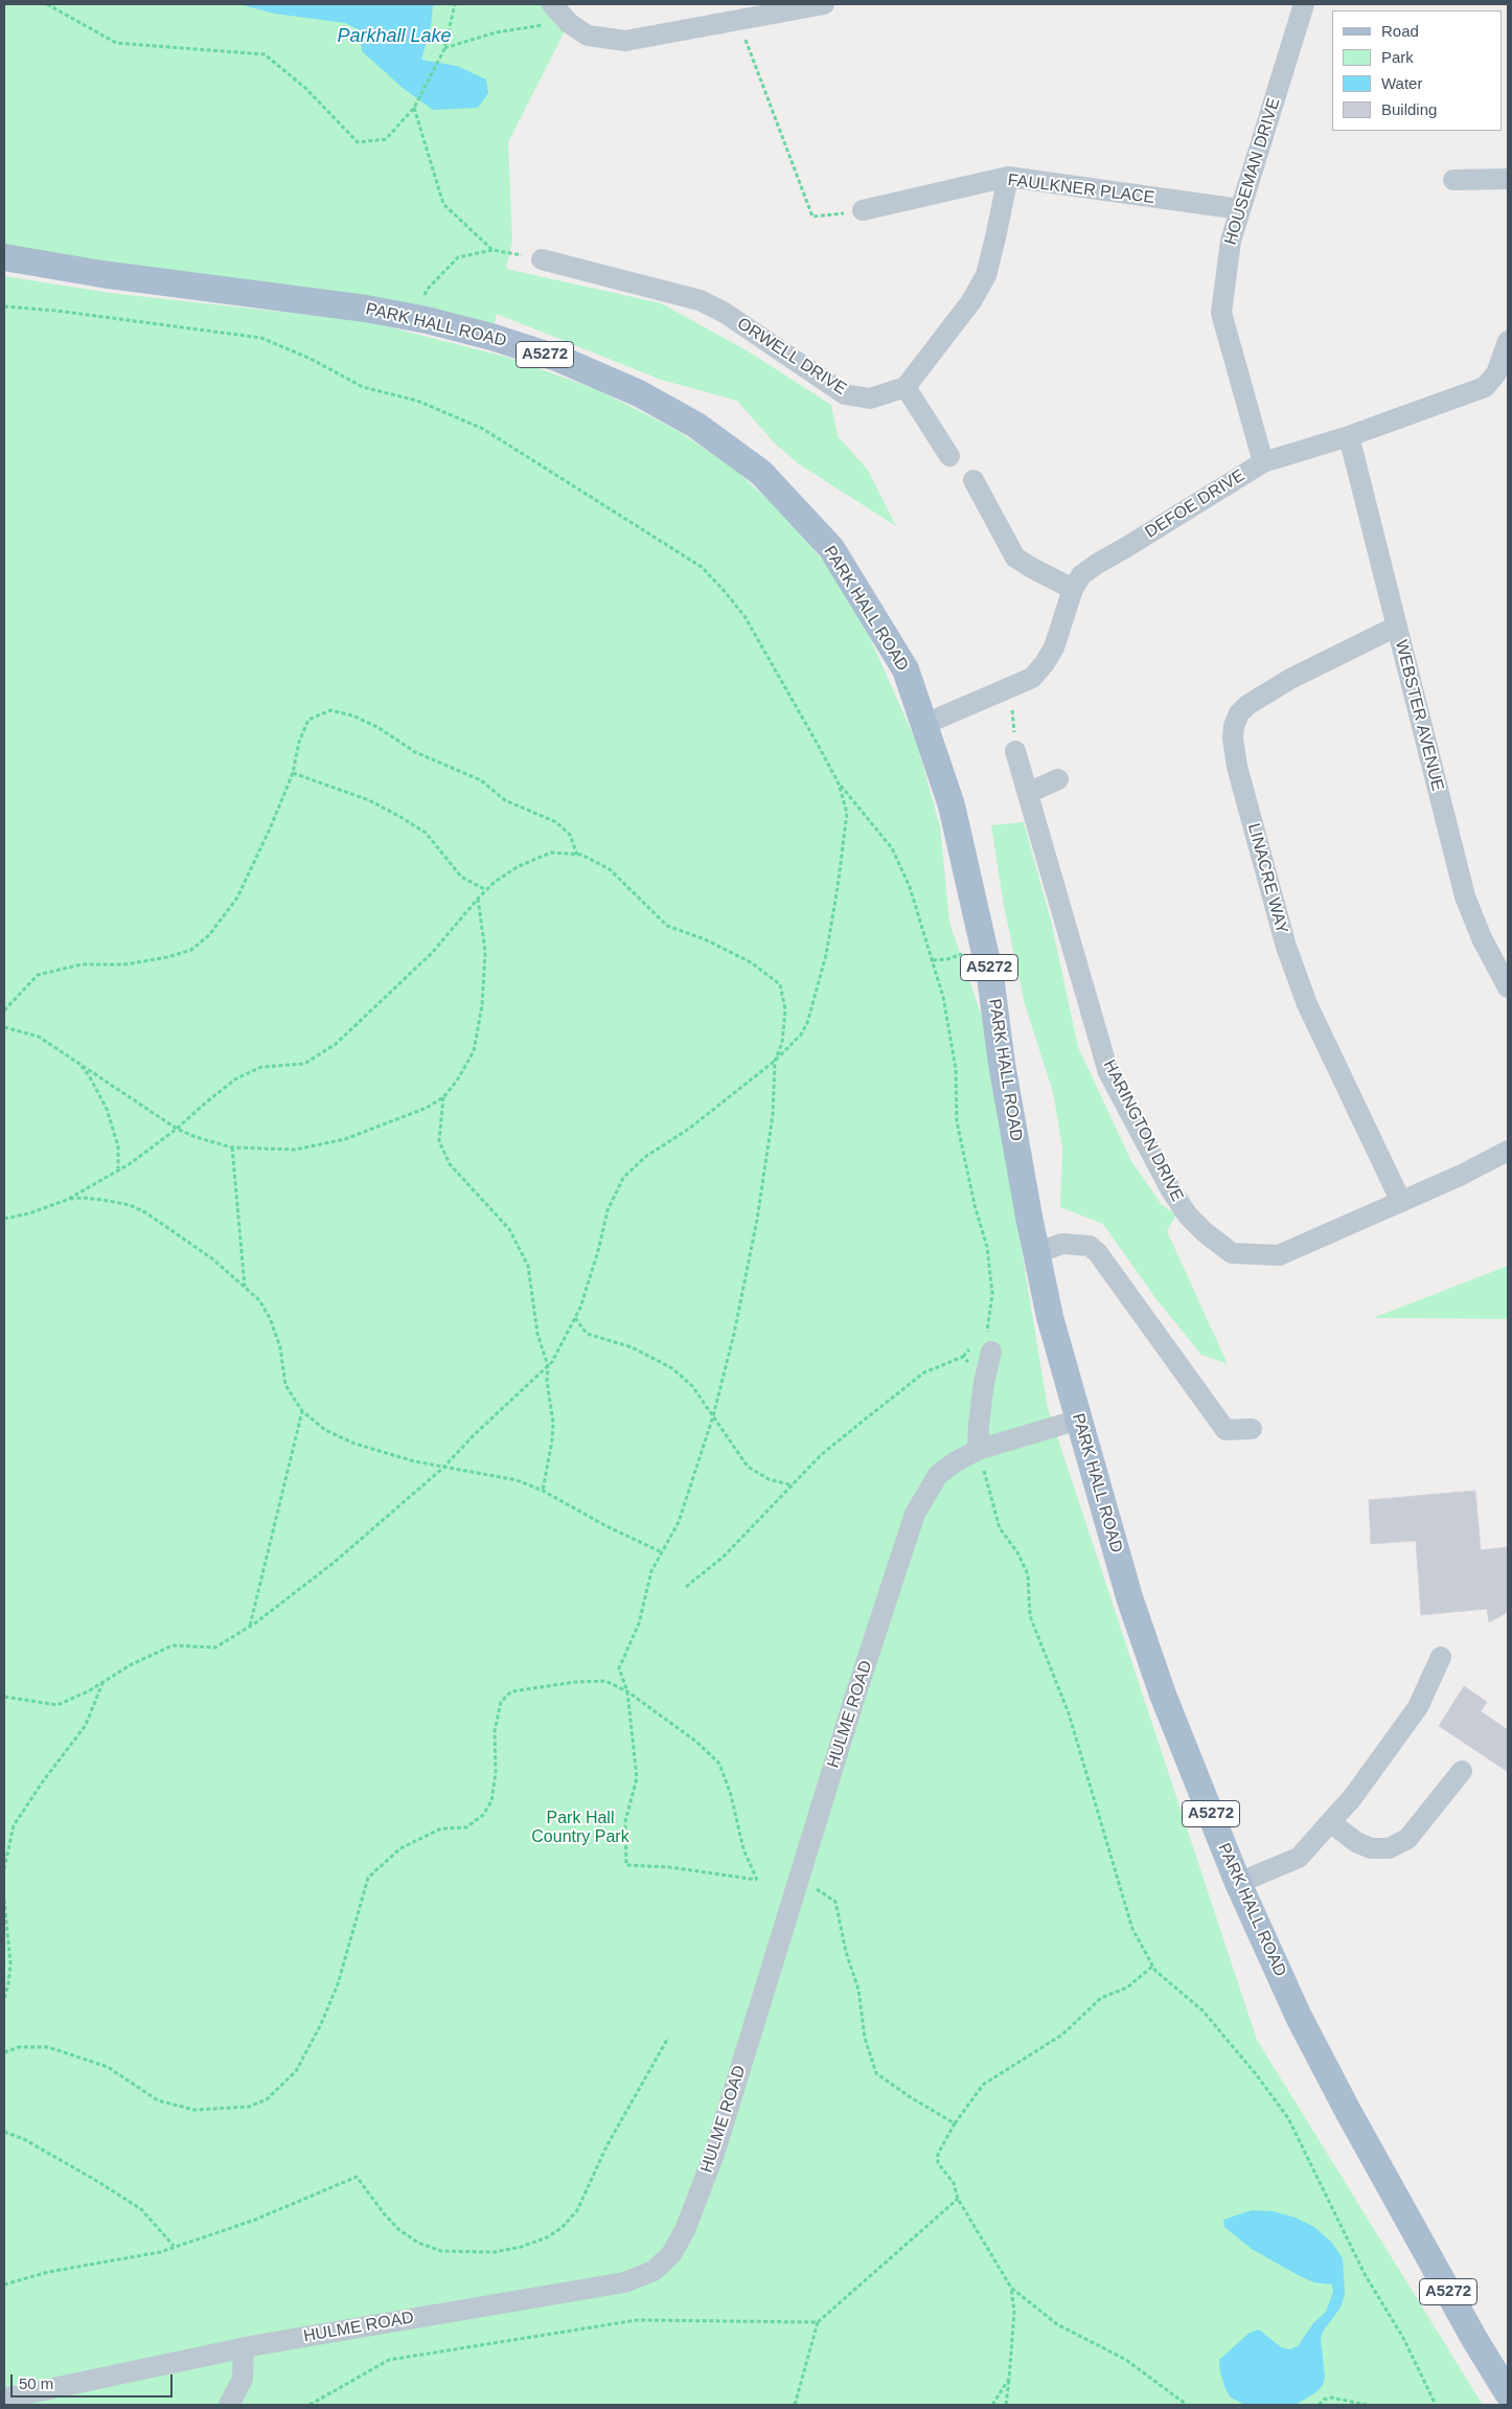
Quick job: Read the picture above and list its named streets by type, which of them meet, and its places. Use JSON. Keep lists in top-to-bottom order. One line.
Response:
{"streets":{"main road":["PARK HALL ROAD","A5272"],"street":["HOUSEMAN DRIVE","FAULKNER PLACE","ORWELL DRIVE","DEFOE DRIVE","WEBSTER AVENUE","LINACRE WAY","HARINGTON DRIVE","HULME ROAD"]},"crossings":[["HOUSEMAN DRIVE","FAULKNER PLACE"],["HOUSEMAN DRIVE","DEFOE DRIVE"],["PARK HALL ROAD","DEFOE DRIVE"],["PARK HALL ROAD","HULME ROAD"],["DEFOE DRIVE","WEBSTER AVENUE"],["WEBSTER AVENUE","LINACRE WAY"],["LINACRE WAY","HARINGTON DRIVE"]],"water":["Parkhall Lake"],"parks":["Park Hall Country Park"],"legend":["Road","Park","Water","Building"],"scale_bar":"50 m"}
